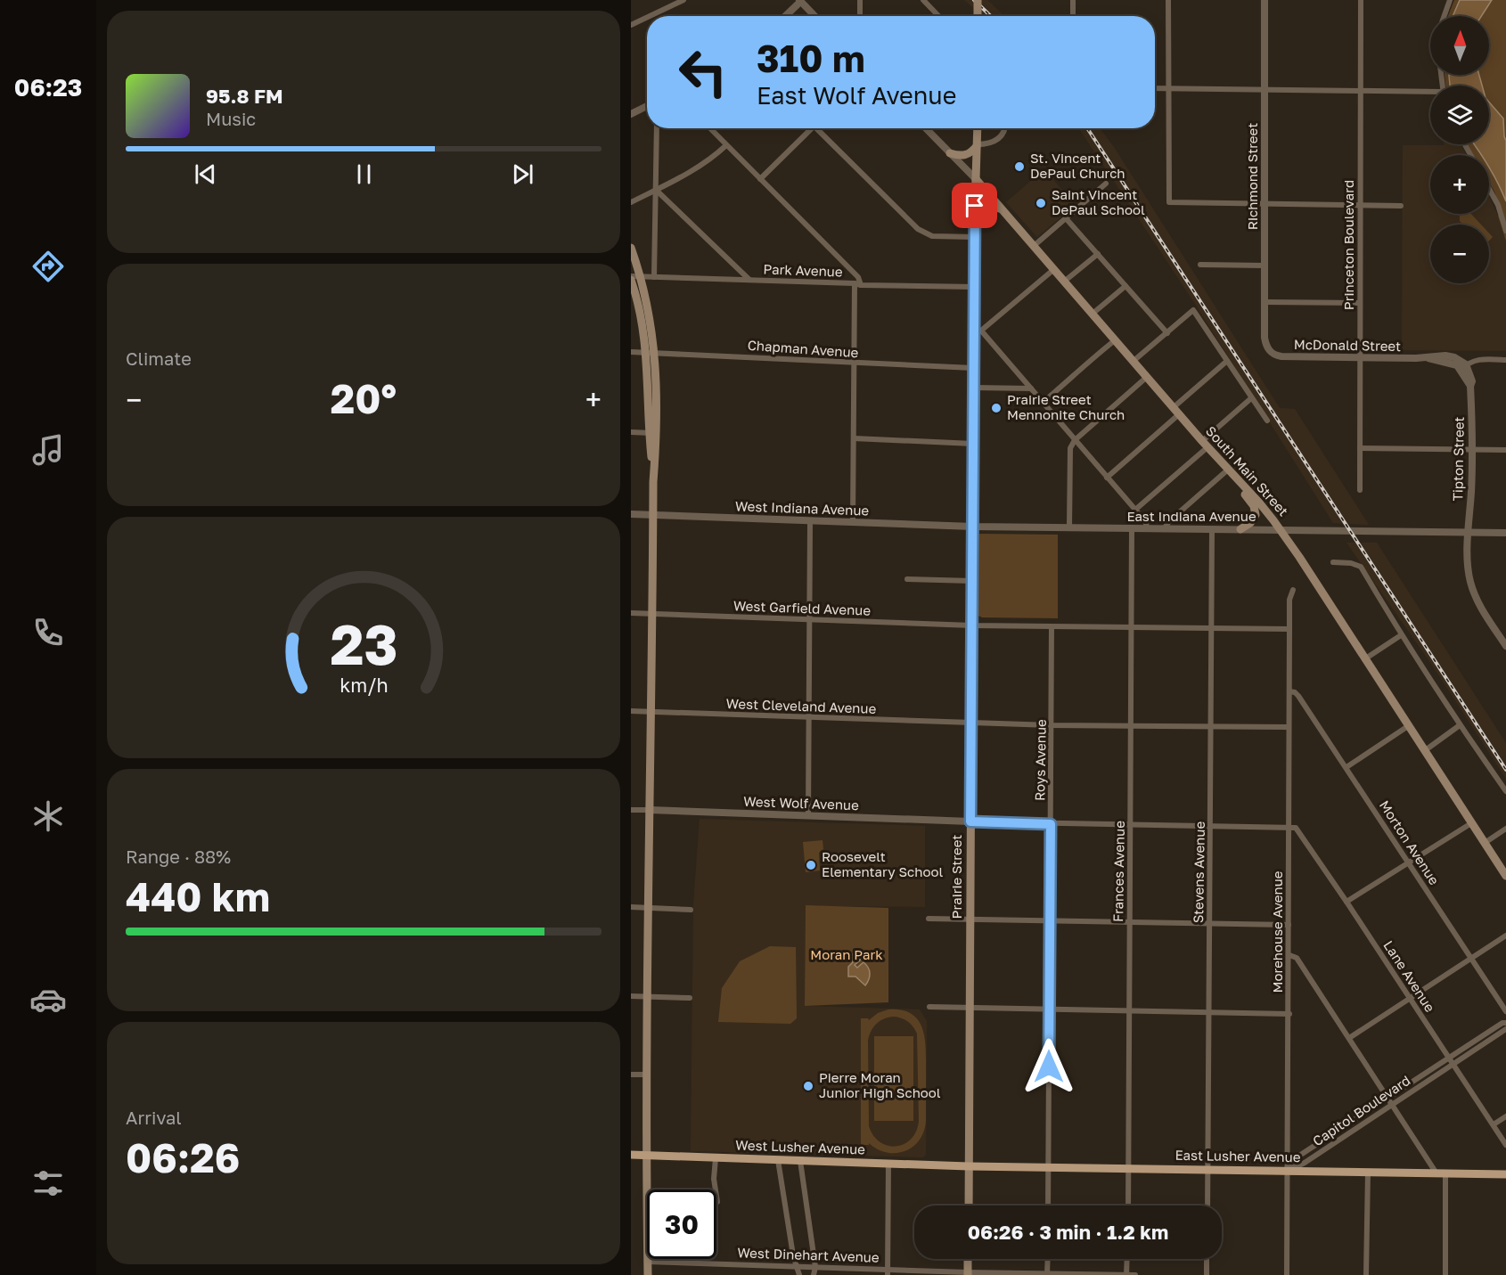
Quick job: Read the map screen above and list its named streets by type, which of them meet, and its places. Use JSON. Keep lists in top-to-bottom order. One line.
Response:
{"streets":{"main road":["South Main Street","Prairie Street","West Lusher Avenue","East Lusher Avenue"],"street":["Richmond Street","Princeton Boulevard","Park Avenue","McDonald Street","Chapman Avenue","Tipton Street","West Indiana Avenue","East Indiana Avenue","West Garfield Avenue","West Cleveland Avenue","Roys Avenue","West Wolf Avenue","Morton Avenue","Frances Avenue","Stevens Avenue","Morehouse Avenue","Lane Avenue","Capitol Boulevard","West Dinehart Avenue"]},"crossings":[["Richmond Street","McDonald Street"],["Princeton Boulevard","McDonald Street"],["Park Avenue","Prairie Street"],["McDonald Street","Tipton Street"],["Chapman Avenue","Prairie Street"],["Tipton Street","East Indiana Avenue"],["South Main Street","East Indiana Avenue"],["South Main Street","Prairie Street"],["West Indiana Avenue","East Indiana Avenue"],["West Indiana Avenue","Prairie Street"],["East Indiana Avenue","Frances Avenue"],["East Indiana Avenue","Stevens Avenue"],["East Indiana Avenue","Prairie Street"],["West Garfield Avenue","Roys Avenue"],["West Garfield Avenue","Frances Avenue"],["West Garfield Avenue","Stevens Avenue"],["West Garfield Avenue","Prairie Street"],["West Garfield Avenue","Morehouse Avenue"],["West Cleveland Avenue","Roys Avenue"],["West Cleveland Avenue","Frances Avenue"],["West Cleveland Avenue","Stevens Avenue"],["West Cleveland Avenue","Prairie Street"],["West Cleveland Avenue","Morehouse Avenue"],["Roys Avenue","East Lusher Avenue"],["West Wolf Avenue","Prairie Street"],["Morton Avenue","Morehouse Avenue"],["Frances Avenue","East Lusher Avenue"],["Stevens Avenue","East Lusher Avenue"],["Prairie Street","West Lusher Avenue"],["Prairie Street","East Lusher Avenue"],["Morehouse Avenue","Lane Avenue"],["Morehouse Avenue","Capitol Boulevard"],["Morehouse Avenue","East Lusher Avenue"],["Lane Avenue","Capitol Boulevard"],["Capitol Boulevard","East Lusher Avenue"],["West Lusher Avenue","East Lusher Avenue"]],"parks":["Moran Park"],"places":["St. Vincent DePaul Church","Saint Vincent DePaul School","Prairie Street Mennonite Church","Roosevelt Elementary School","Pierre Moran Junior High School"],"north":"top","page":{"tabs":"06:23","map_buttons":["+","−"],"turn":["310 m","East Wolf Avenue"],"song":["95.8 FM","Music"],"tile":["Climate",["Range · 88%","440 km"],["Arrival","06:26"]],"heat":["−","20°","+"],"limit":"30","trip":"06:26 · 3 min · 1.2 km","gauge":["23","km/h"]}}
